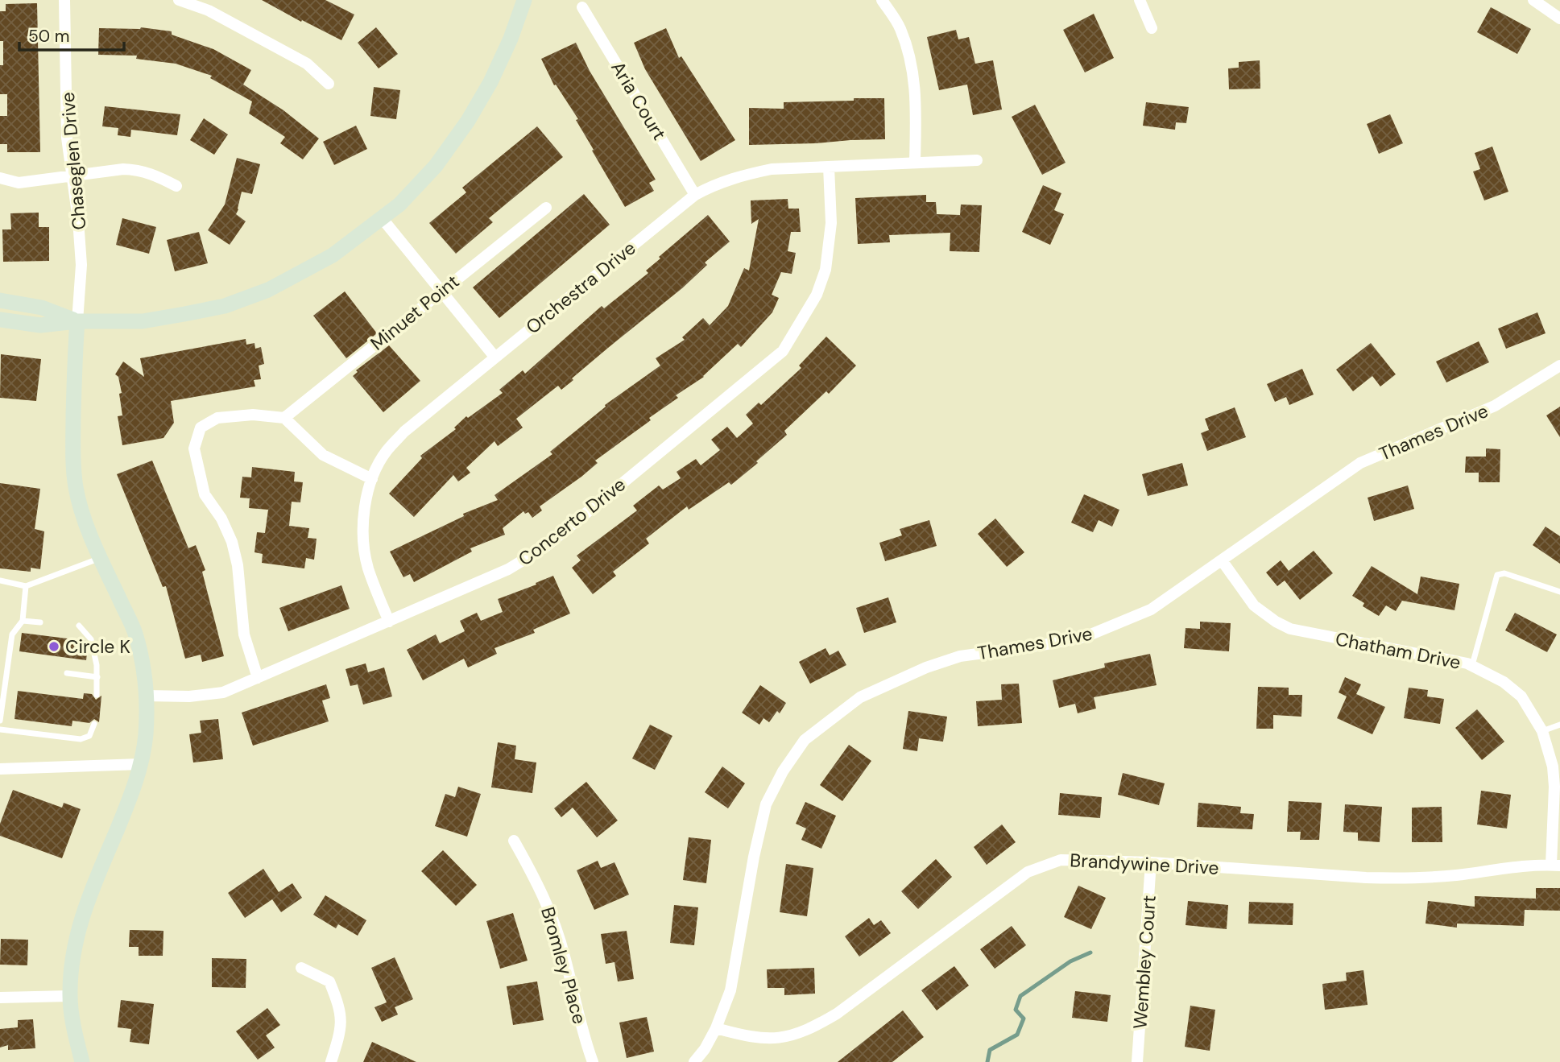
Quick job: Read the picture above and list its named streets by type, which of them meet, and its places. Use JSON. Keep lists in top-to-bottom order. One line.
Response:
{"streets":{"street":["Aria Court","Chaseglen Drive","Orchestra Drive","Minuet Point","Thames Drive","Concerto Drive","Chatham Drive","Brandywine Drive","Wembley Court","Bromley Place"]},"crossings":[["Aria Court","Orchestra Drive"],["Orchestra Drive","Concerto Drive"],["Thames Drive","Chatham Drive"],["Thames Drive","Brandywine Drive"],["Chatham Drive","Brandywine Drive"],["Brandywine Drive","Wembley Court"]],"places":["Circle K"],"scale_bar":"50 m"}
